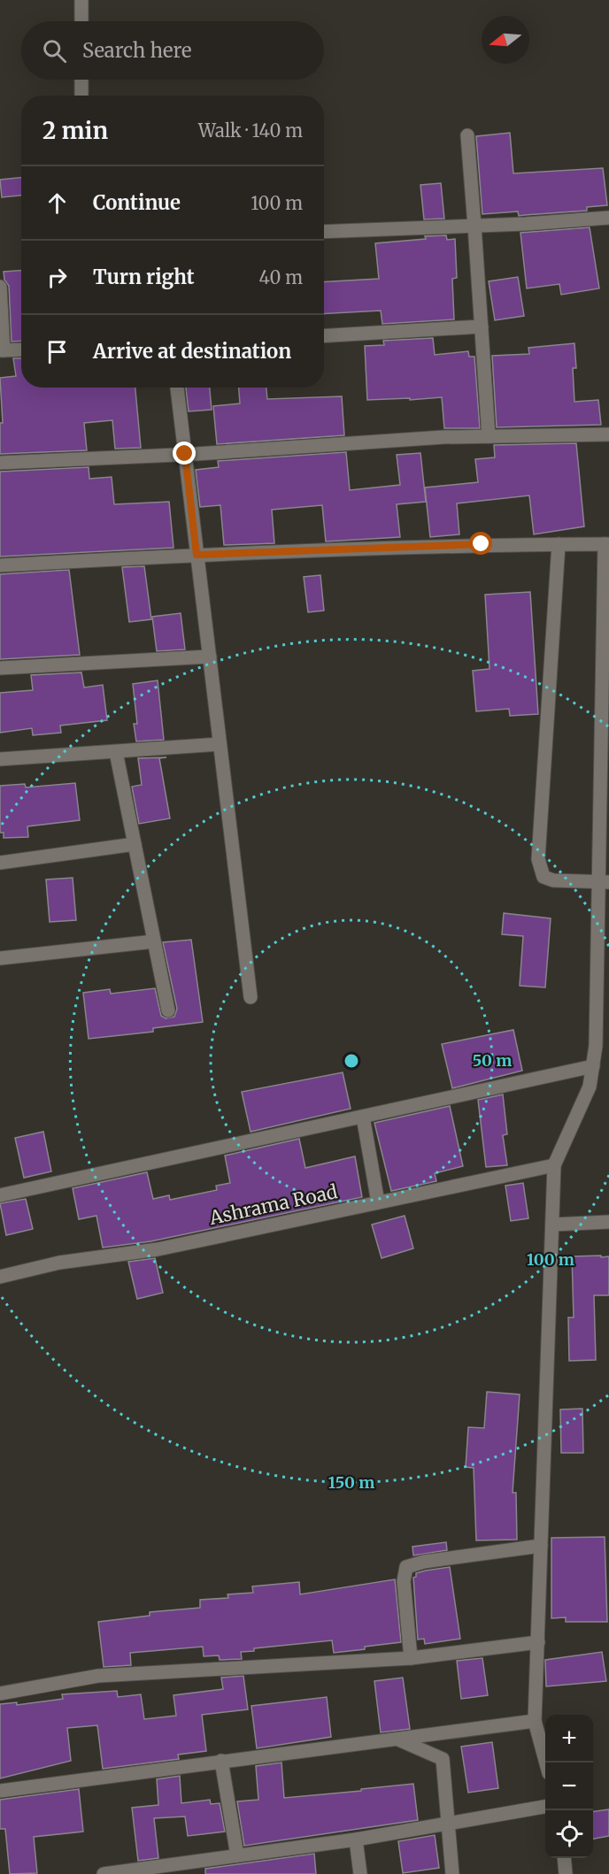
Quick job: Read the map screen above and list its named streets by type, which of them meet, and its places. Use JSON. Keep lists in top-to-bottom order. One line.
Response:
{"streets":{"street":["Ashrama Road"]},"north":"left","page":{"search":"Search here","heading":["2 min","Walk · 140 m"],"list":[["Continue","100 m"],["Turn right","40 m"],"Arrive at destination"],"map_buttons":["+","−"]},"rings":["50 m","100 m","150 m"]}
